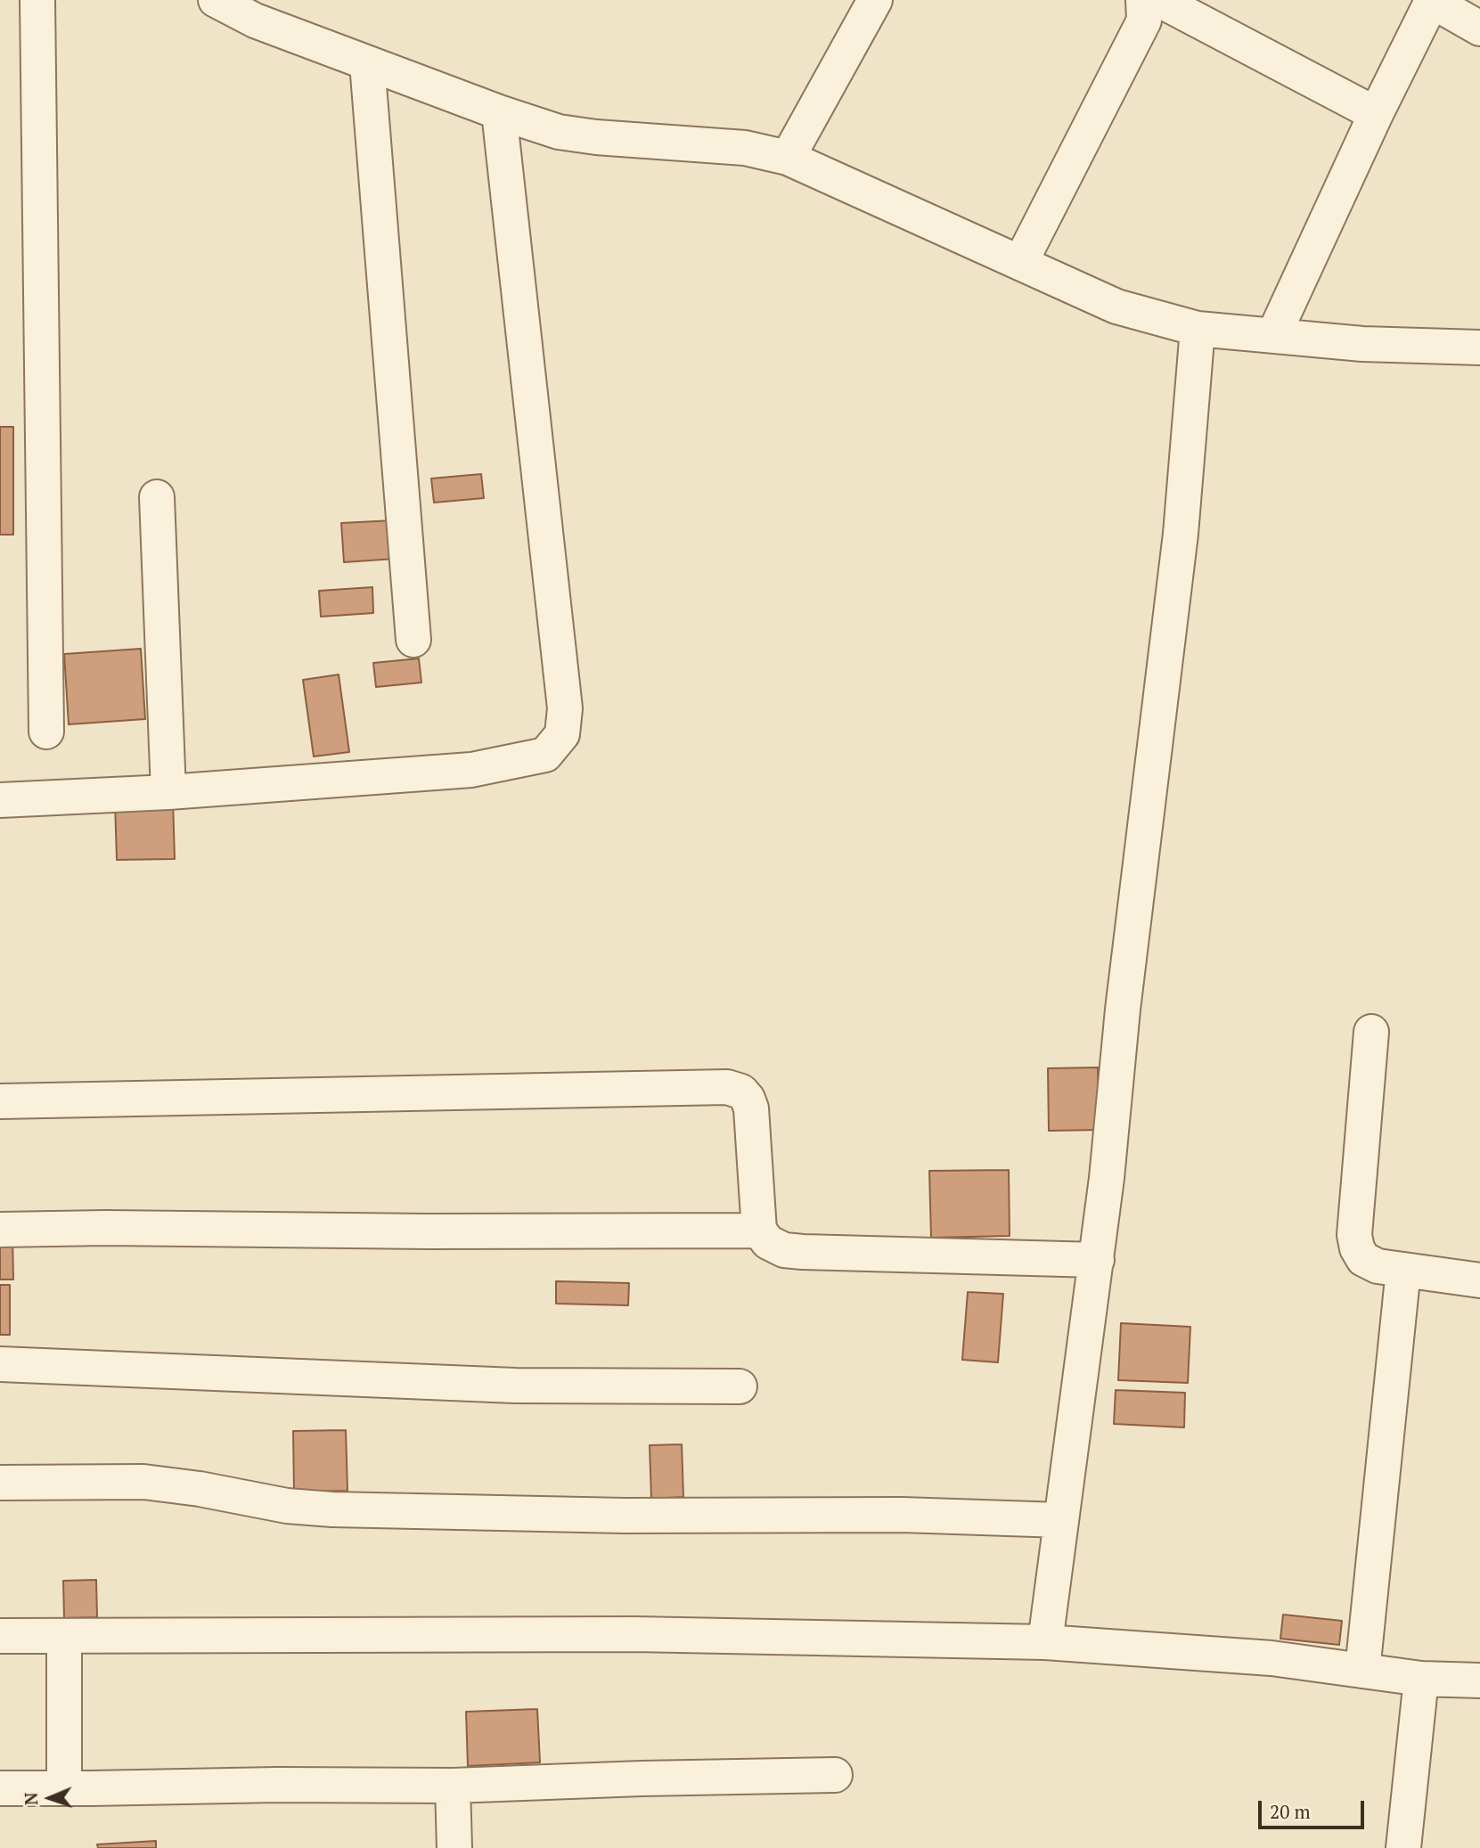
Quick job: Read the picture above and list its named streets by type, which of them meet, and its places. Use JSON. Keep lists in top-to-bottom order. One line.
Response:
{"scale_bar":"20 m","north":"left"}
